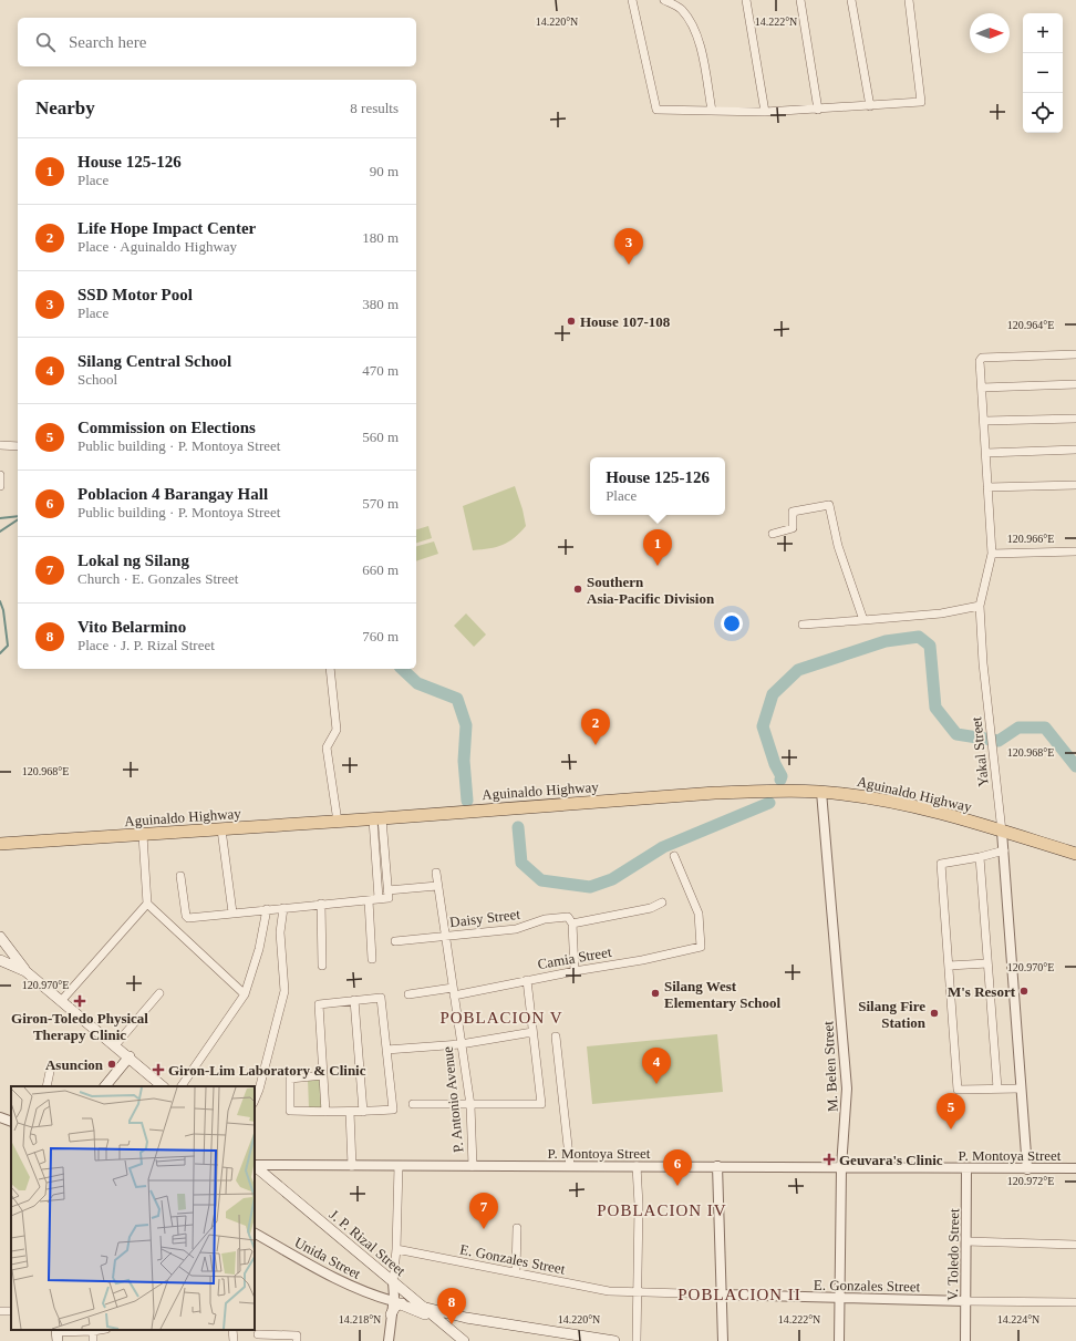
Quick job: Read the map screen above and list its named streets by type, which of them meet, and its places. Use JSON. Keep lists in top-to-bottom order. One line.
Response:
{"streets":{"main road":["Aguinaldo Highway","J. P. Rizal Street"],"street":["Yakal Street","Daisy Street","Camia Street","M. Belen Street","P. Antonio Avenue","P. Montoya Street","V. Toledo Street","Unida Street","E. Gonzales Street"]},"crossings":[["Yakal Street","Aguinaldo Highway"],["Yakal Street","P. Montoya Street"],["Aguinaldo Highway","M. Belen Street"],["Daisy Street","P. Antonio Avenue"],["Camia Street","P. Antonio Avenue"],["M. Belen Street","P. Montoya Street"],["M. Belen Street","E. Gonzales Street"],["P. Antonio Avenue","P. Montoya Street"],["P. Montoya Street","V. Toledo Street"],["V. Toledo Street","E. Gonzales Street"]],"districts":["POBLACION V","POBLACION IV","POBLACION II"],"places":{"other":["House 107-108","Southern Asia-Pacific Division","M's Resort","Silang West Elementary School","Silang Fire Station","Asuncion"],"health":["Giron-Toledo Physical Therapy Clinic","Giron-Lim Laboratory & Clinic","Geuvara's Clinic"]},"north":"right","page":{"map_buttons":["+","−"],"search":"Search here","heading":["Nearby","8 results"],"list":[{"mark":"1","name":"House 125-126","note":"Place","value":"90 m"},{"mark":"2","name":"Life Hope Impact Center","note":"Place · Aguinaldo Highway","value":"180 m"},{"mark":"3","name":"SSD Motor Pool","note":"Place","value":"380 m"},{"mark":"4","name":"Silang Central School","note":"School","value":"470 m"},{"mark":"5","name":"Commission on Elections","note":"Public building · P. Montoya Street","value":"560 m"},{"mark":"6","name":"Poblacion 4 Barangay Hall","note":"Public building · P. Montoya Street","value":"570 m"},{"mark":"7","name":"Lokal ng Silang","note":"Church · E. Gonzales Street","value":"660 m"},{"mark":"8","name":"Vito Belarmino","note":"Place · J. P. Rizal Street","value":"760 m"}],"pins":["3","1","2","4","5","6","7","8"],"popup":["House 125-126","Place"]},"coordinates":["14.220°N","14.222°N","120.964°E","120.966°E","120.968°E","120.970°E","120.972°E","14.218°N","14.224°N"]}
